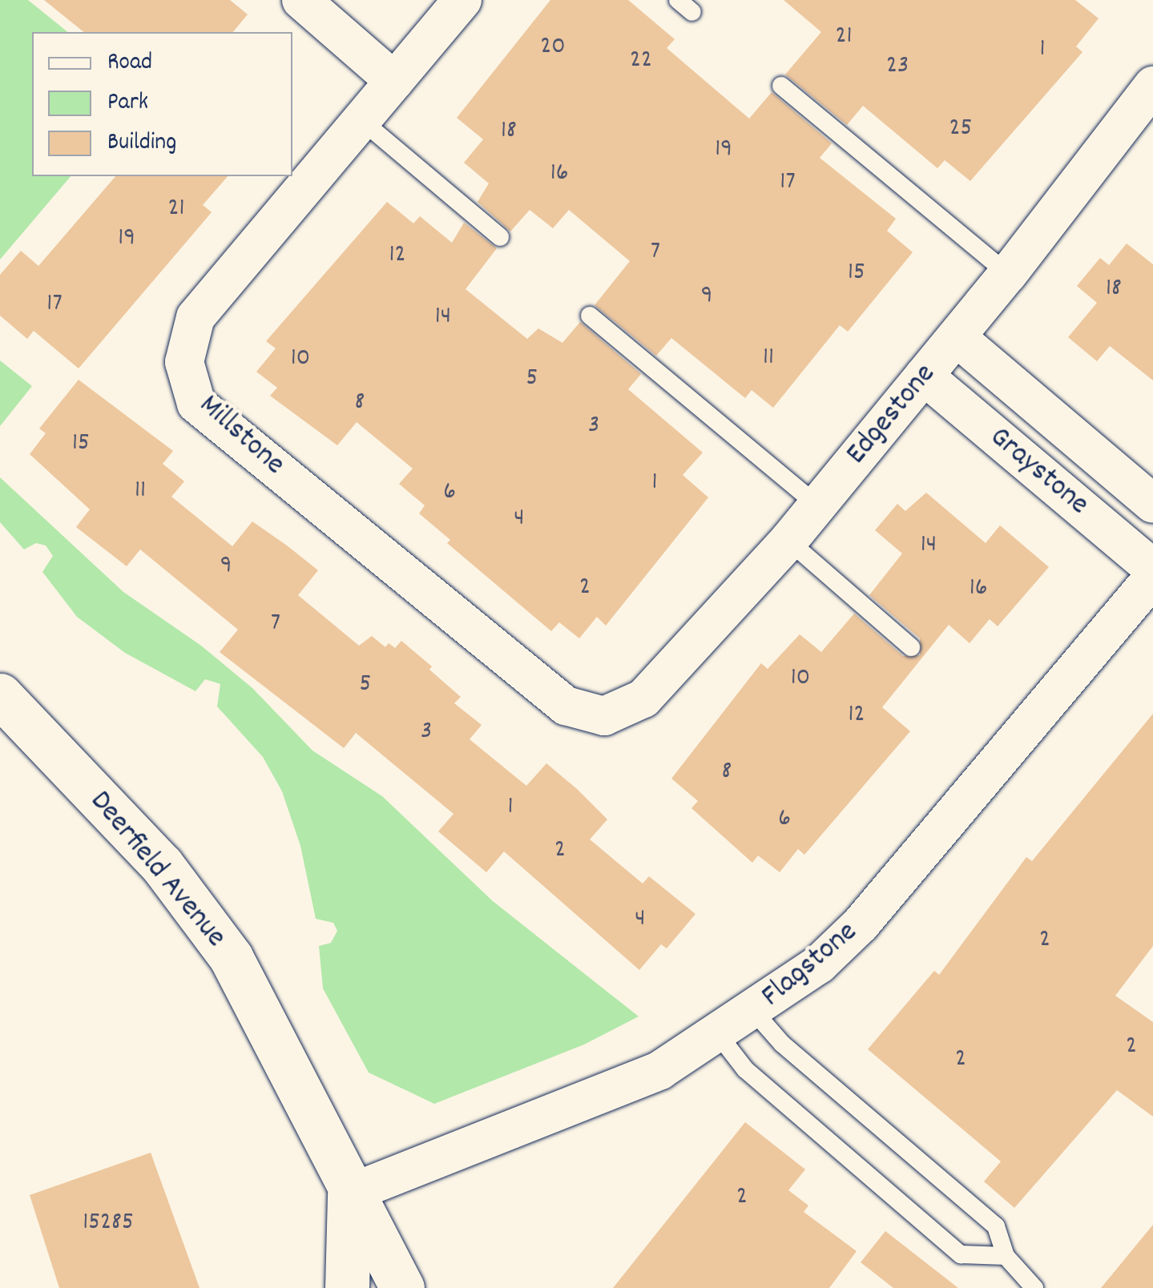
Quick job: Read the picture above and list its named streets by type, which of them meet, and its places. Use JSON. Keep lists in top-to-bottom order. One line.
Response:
{"streets":{"street":["Edgestone","Millstone","Graystone","Deerfield Avenue","Flagstone"]},"crossings":[["Edgestone","Millstone"],["Edgestone","Graystone"],["Deerfield Avenue","Flagstone"]],"house_numbers":["21","20","1","22","23","25","18","19","16","17","21","19","7","12","15","18","9","17","14","11","10","5","8","3","15","1","11","6","4","14","9","2","16","7","10","5","12","3","8","1","6","2","4","2","2","2","2","15285"],"legend":["Road","Park","Building"]}
